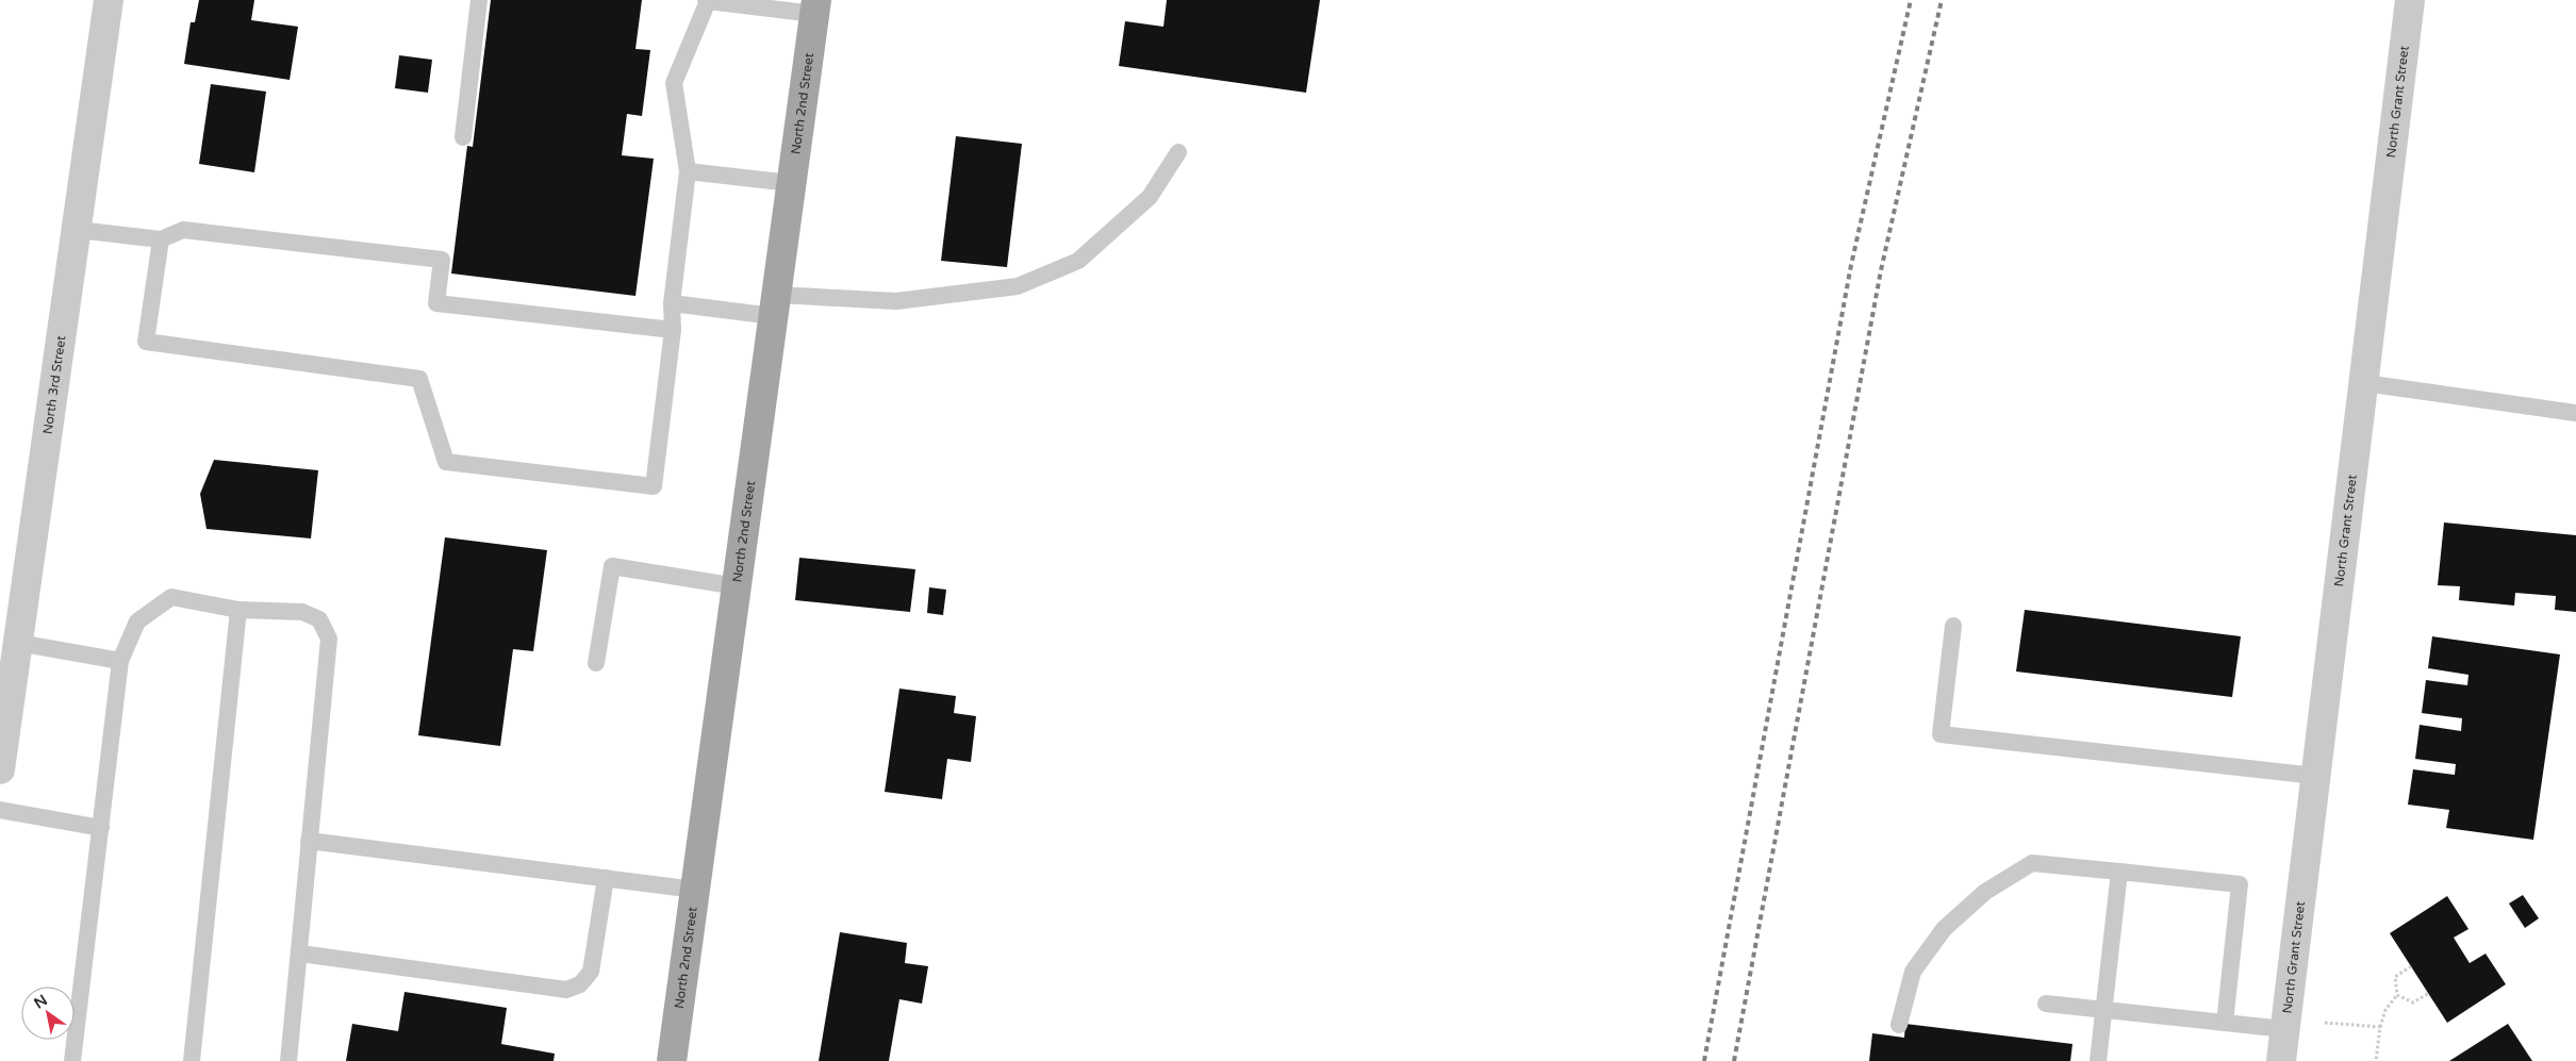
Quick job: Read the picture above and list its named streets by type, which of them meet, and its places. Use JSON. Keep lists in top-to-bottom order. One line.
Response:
{"streets":{"main road":["North 2nd Street"],"street":["North Grant Street","North 3rd Street"]},"north":"top left"}
